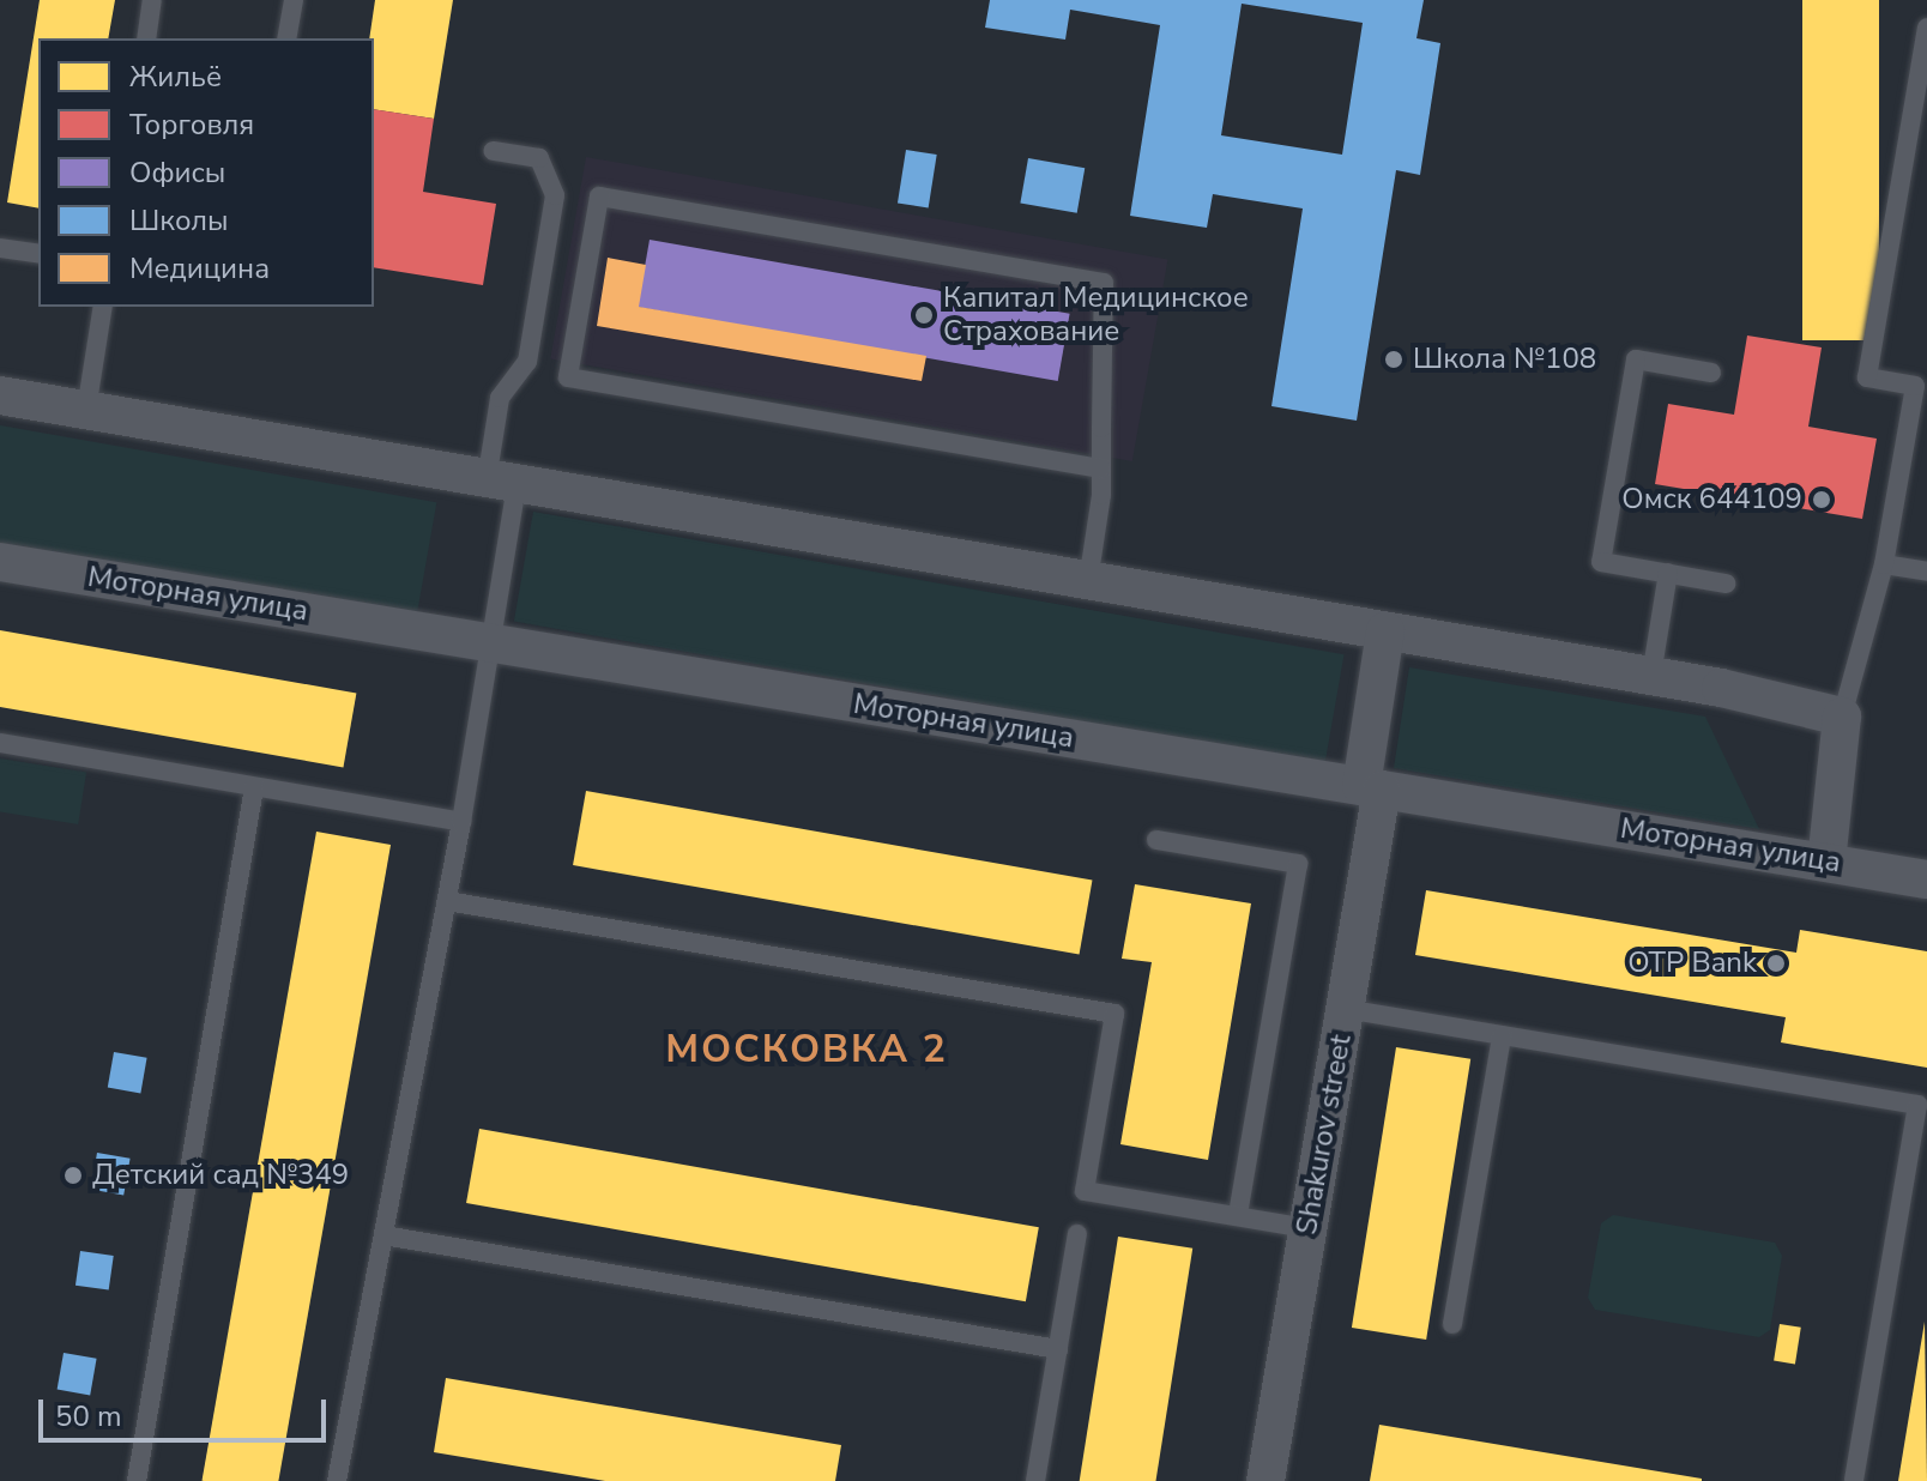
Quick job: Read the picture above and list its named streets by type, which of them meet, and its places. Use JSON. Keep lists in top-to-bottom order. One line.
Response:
{"streets":{"street":["Моторная улица","Shakurov street"]},"crossings":[["Моторная улица","Shakurov street"]],"districts":["МОСКОВКА 2"],"places":["Капитал Медицинское Страхование","Школа №108","Омск 644109","OTP Bank","Детский сад №349"],"legend":["Жильё","Торговля","Офисы","Школы","Медицина"],"scale_bar":"50 m"}
